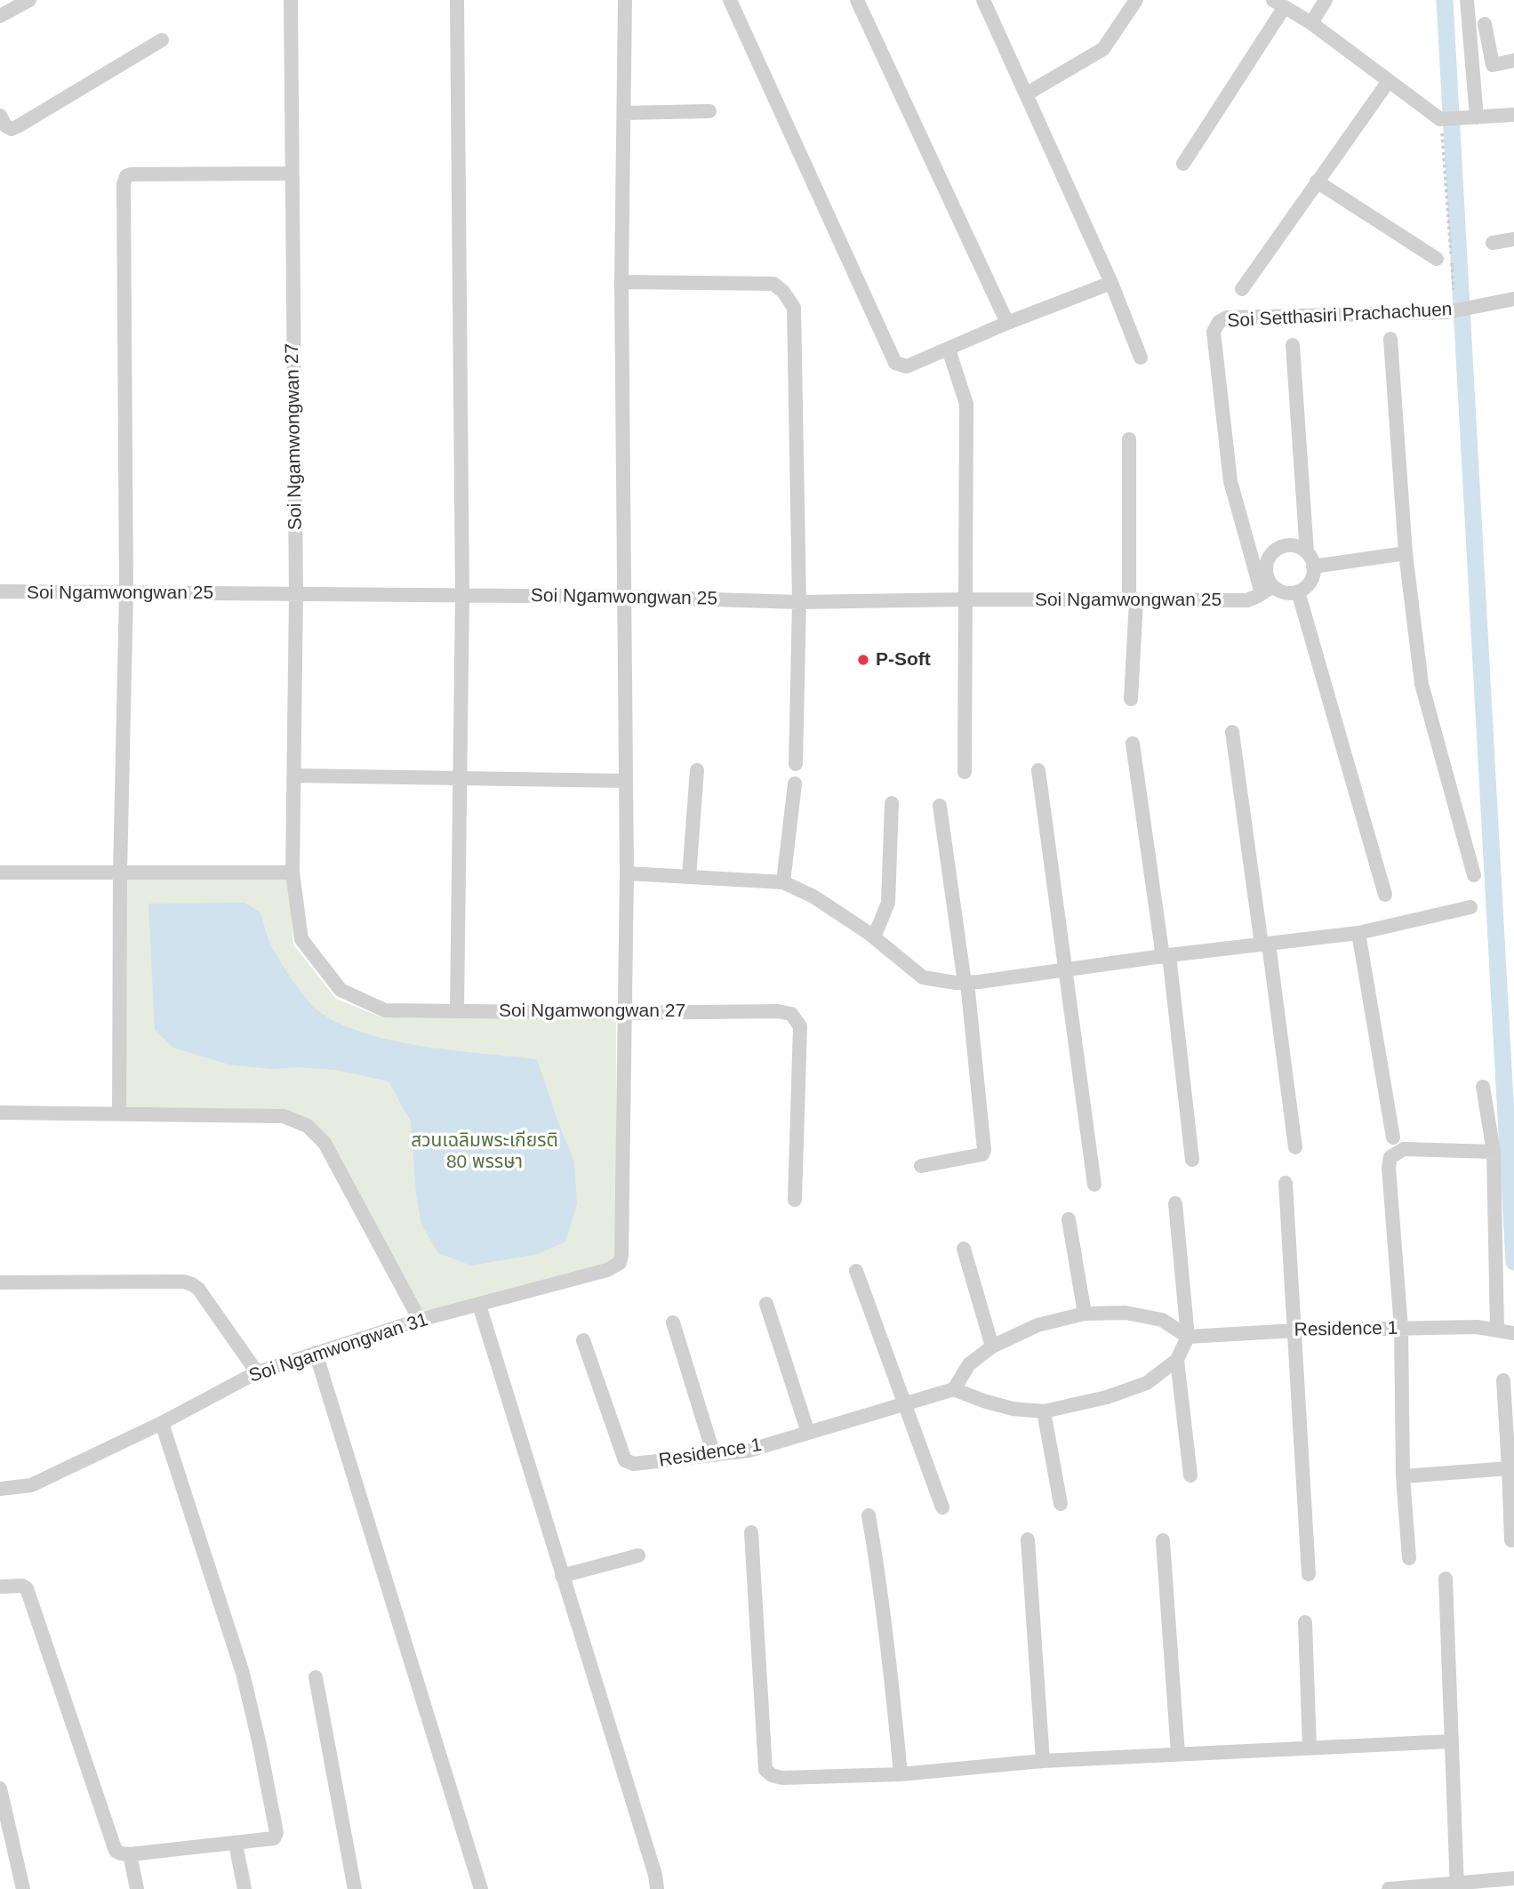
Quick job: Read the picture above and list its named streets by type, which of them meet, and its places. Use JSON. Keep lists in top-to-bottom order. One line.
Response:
{"streets":{"street":["Soi Setthasiri Prachachuen","Soi Ngamwongwan 27","Soi Ngamwongwan 25","Residence 1","Soi Ngamwongwan 31"]},"crossings":[["Soi Setthasiri Prachachuen","Soi Ngamwongwan 25"],["Soi Ngamwongwan 27","Soi Ngamwongwan 25"],["Soi Ngamwongwan 27","Soi Ngamwongwan 31"]],"parks":["สวนเฉลิมพระเกียรติ 80 พรรษา"],"places":["P-Soft"]}
